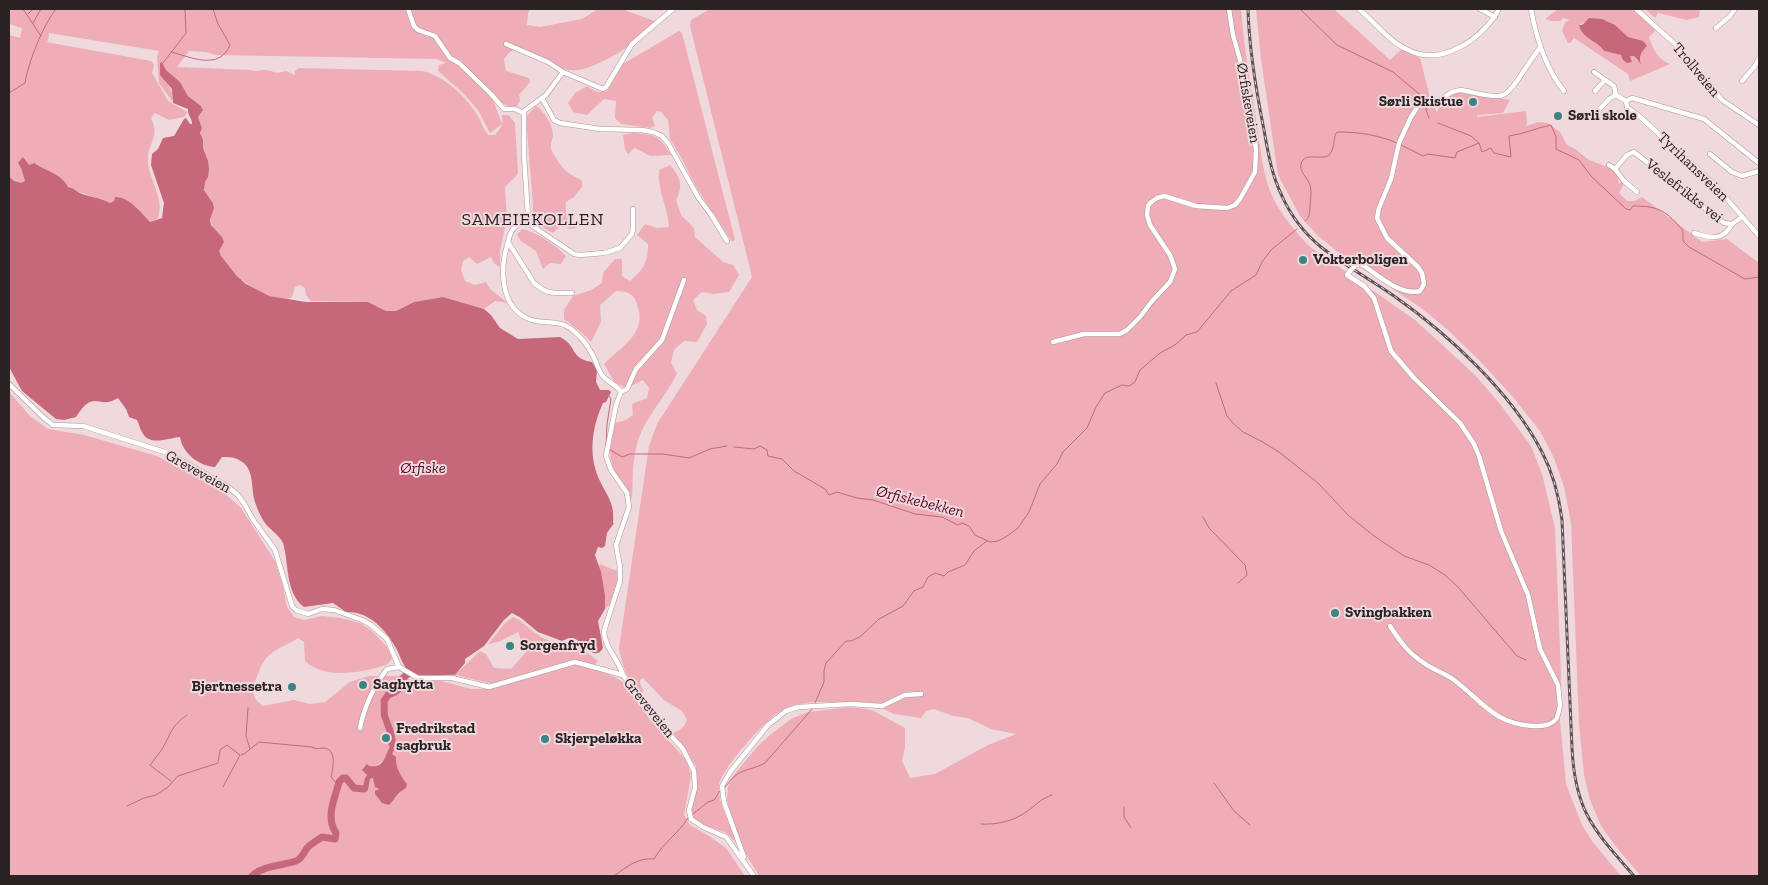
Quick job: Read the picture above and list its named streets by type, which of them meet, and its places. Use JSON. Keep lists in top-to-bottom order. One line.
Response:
{"streets":{"street":["Trollveien","Ørfiskeveien","Tyrihansveien","Veslefrikks vei","Greveveien"]},"crossings":[["Tyrihansveien","Veslefrikks vei"]],"districts":["SAMEIEKOLLEN"],"water":["Ørfiske","Ørfiskebekken"],"places":["Sørli Skistue","Sørli skole","Vokterboligen","Svingbakken","Sorgenfryd","Saghytta","Bjertnessetra","Fredrikstad sagbruk","Skjerpeløkka"]}
